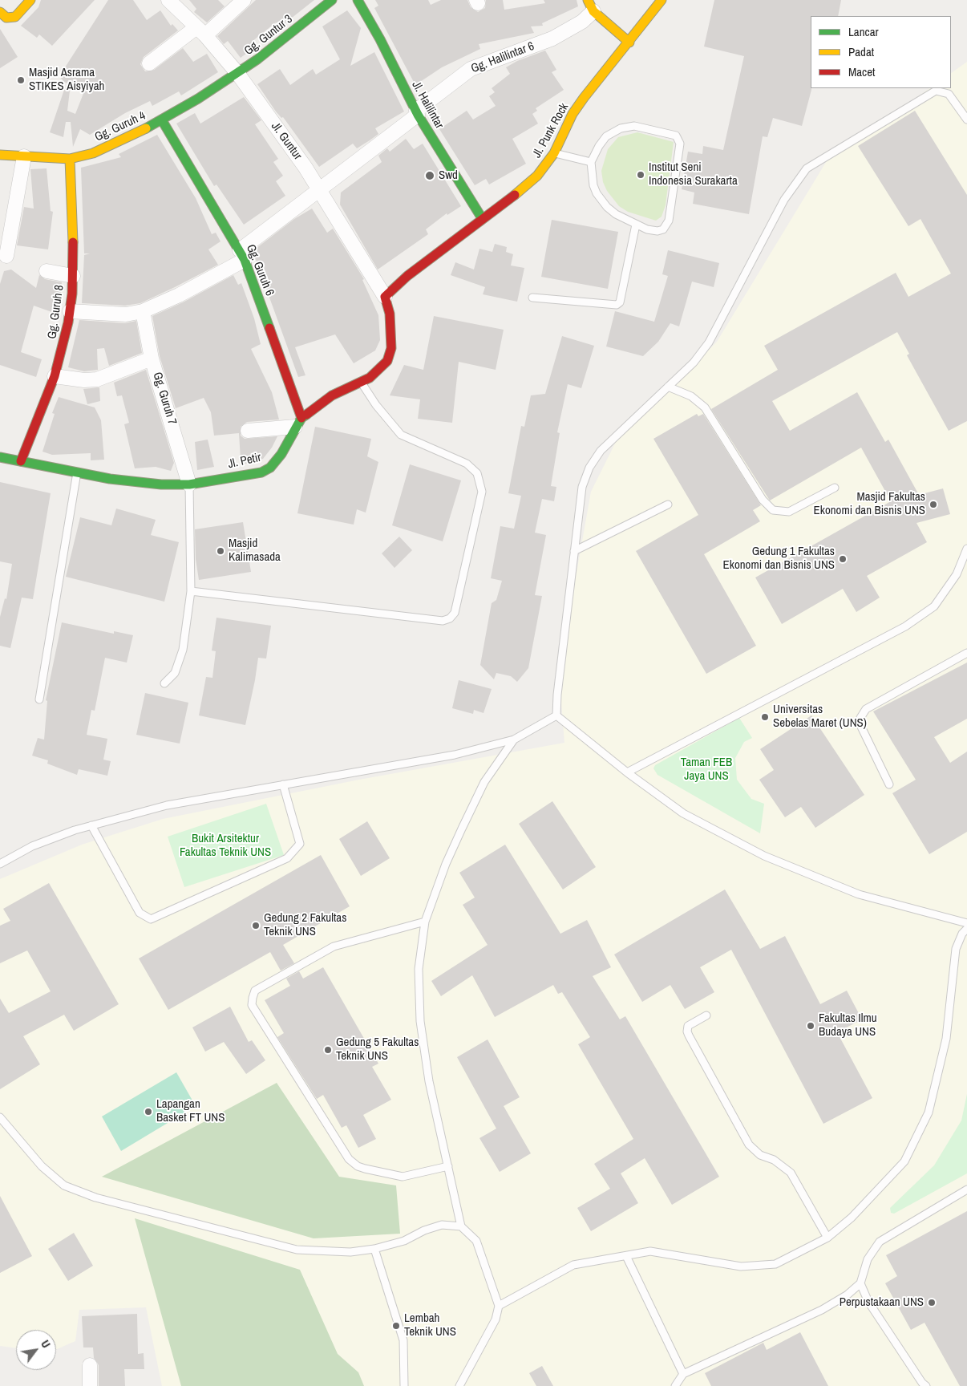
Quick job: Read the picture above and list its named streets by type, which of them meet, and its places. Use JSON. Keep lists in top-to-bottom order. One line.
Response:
{"streets":{"street":["Gg. Guntur 3","Gg. Halilintar 6","Jl. Halilintar","Gg. Guruh 4","Jl. Punk Rock","Jl. Guntur","Gg. Guruh 6","Gg. Guruh 8","Gg. Guruh 7","Jl. Petir"]},"crossings":[["Gg. Guntur 3","Gg. Guruh 4"],["Gg. Guntur 3","Jl. Guntur"],["Gg. Halilintar 6","Jl. Halilintar"],["Gg. Halilintar 6","Jl. Guntur"],["Gg. Halilintar 6","Gg. Guruh 6"],["Gg. Halilintar 6","Gg. Guruh 8"],["Gg. Halilintar 6","Gg. Guruh 7"],["Jl. Halilintar","Jl. Punk Rock"],["Gg. Guruh 4","Jl. Guntur"],["Gg. Guruh 4","Gg. Guruh 6"],["Gg. Guruh 4","Gg. Guruh 8"],["Jl. Punk Rock","Jl. Guntur"],["Jl. Punk Rock","Jl. Petir"],["Jl. Guntur","Jl. Petir"],["Gg. Guruh 6","Jl. Petir"],["Gg. Guruh 8","Jl. Petir"],["Gg. Guruh 7","Jl. Petir"]],"parks":["Taman FEB Jaya UNS","Bukit Arsitektur Fakultas Teknik UNS"],"places":["Masjid Asrama STIKES Aisyiyah","Institut Seni Indonesia Surakarta","Swd","Masjid Fakultas Ekonomi dan Bisnis UNS","Masjid Kalimasada","Gedung 1 Fakultas Ekonomi dan Bisnis UNS","Universitas Sebelas Maret (UNS)","Gedung 2 Fakultas Teknik UNS","Fakultas Ilmu Budaya UNS","Gedung 5 Fakultas Teknik UNS","Lapangan Basket FT UNS","Perpustakaan UNS","Lembah Teknik UNS"],"legend":["Lancar","Padat","Macet"],"north":"top right"}
